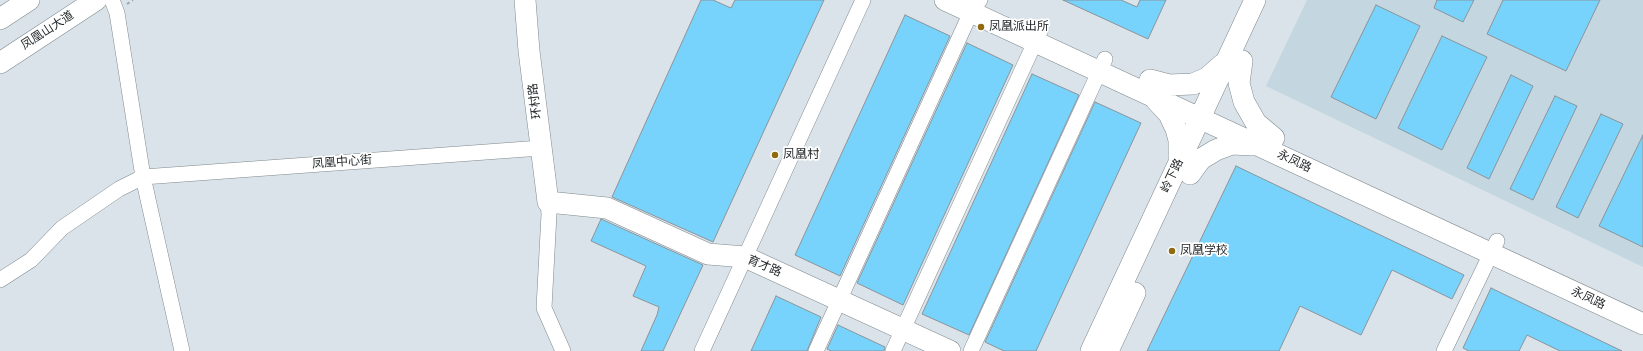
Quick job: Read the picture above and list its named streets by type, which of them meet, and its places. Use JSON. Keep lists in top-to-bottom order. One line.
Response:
{"streets":{"street":["凤凰山大道","环村路","永凤路","凤凰中心街","岭下路","育才路"]},"crossings":[["环村路","凤凰中心街"],["环村路","育才路"],["永凤路","岭下路"]],"places":["凤凰派出所","凤凰村","凤凰学校"]}
